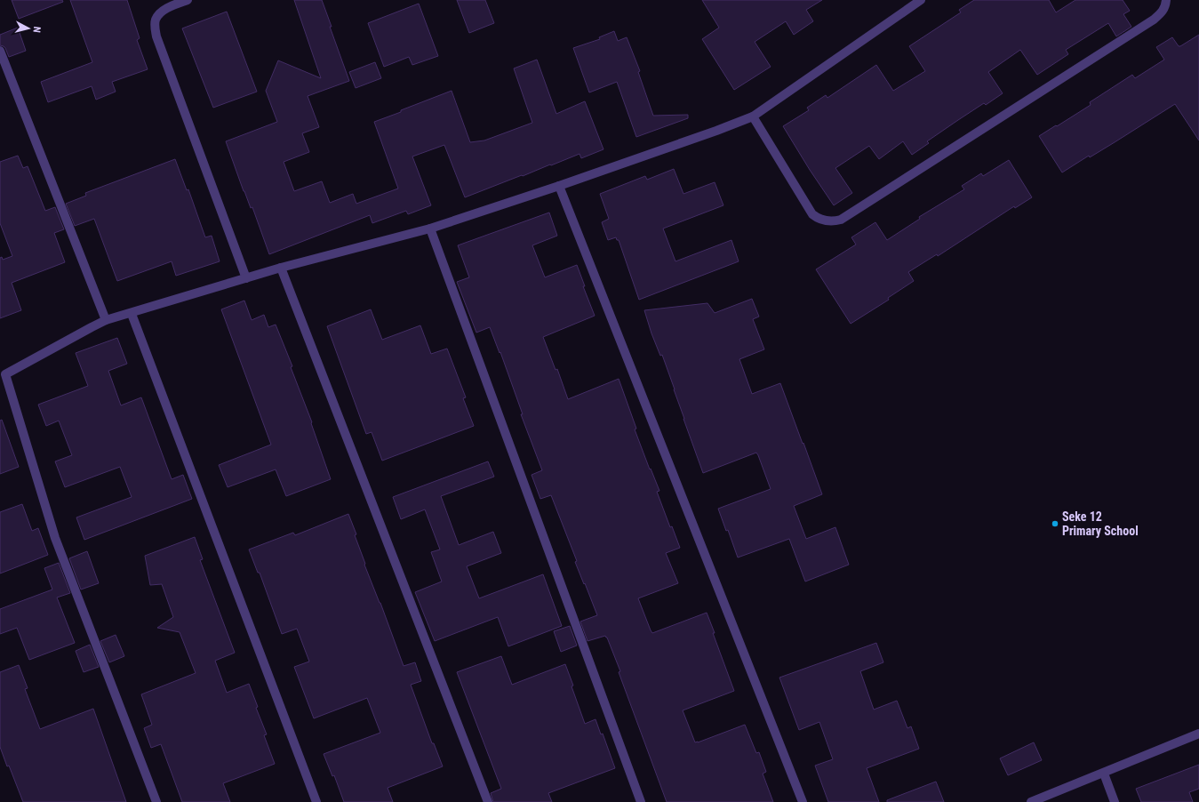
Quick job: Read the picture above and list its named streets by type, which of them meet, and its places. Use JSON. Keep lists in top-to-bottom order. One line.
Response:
{"places":["Seke 12 Primary School"],"north":"right"}
